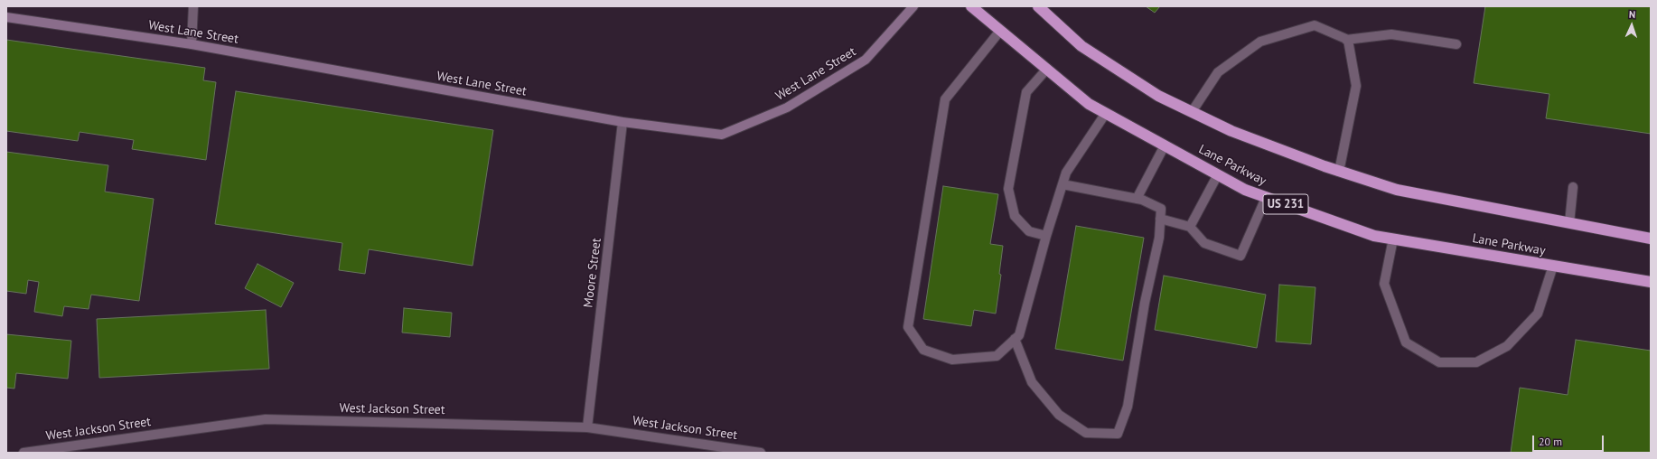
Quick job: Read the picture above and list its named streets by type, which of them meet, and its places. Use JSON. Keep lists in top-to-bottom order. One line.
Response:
{"streets":{"highway":["Lane Parkway","US 231"],"street":["West Lane Street","Moore Street","West Jackson Street"]},"crossings":[["West Lane Street","Moore Street"],["Moore Street","West Jackson Street"]],"scale_bar":"20 m","north":"top"}
